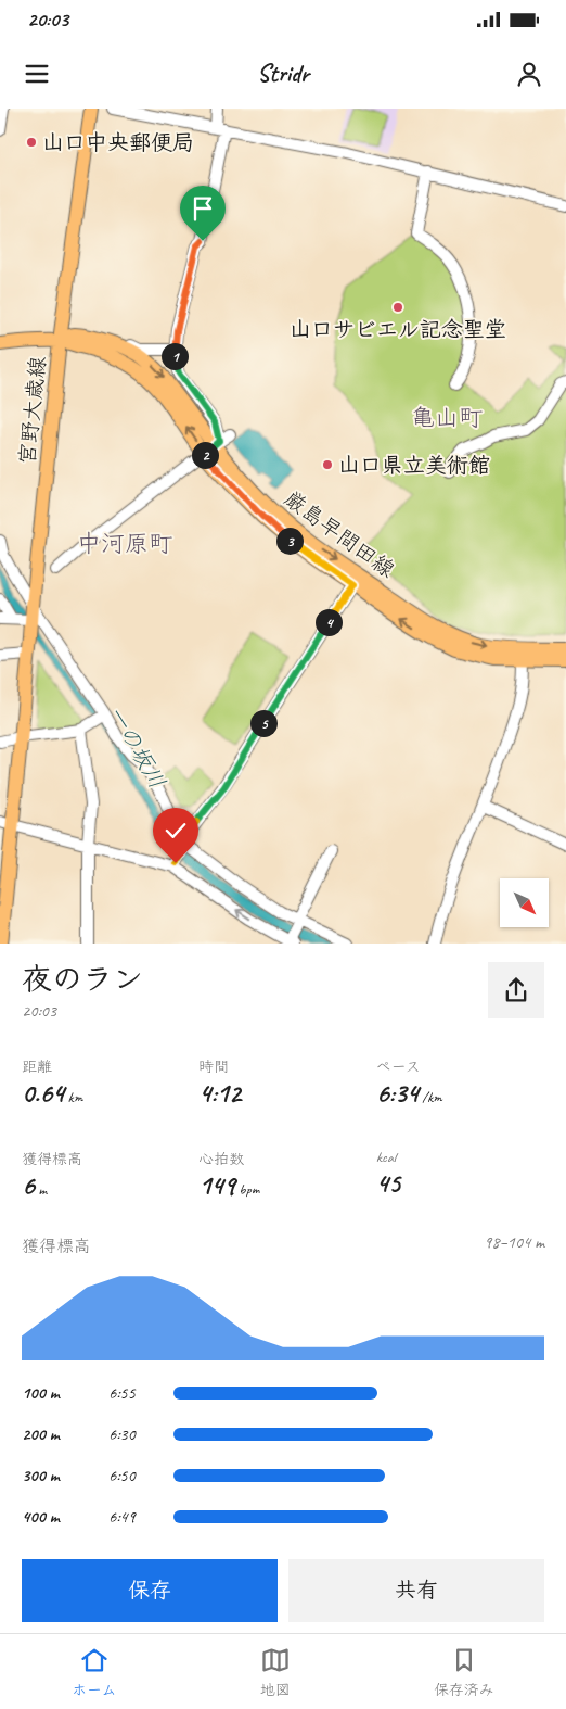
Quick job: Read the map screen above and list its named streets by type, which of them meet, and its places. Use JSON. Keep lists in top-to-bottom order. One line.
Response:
{"streets":{"main road":["宮野大歳線","厳島早間田線"]},"crossings":[["宮野大歳線","厳島早間田線"]],"districts":["亀山町","中河原町"],"water":["一の坂川"],"places":["山口中央郵便局","山口サビエル記念聖堂","山口県立美術館"],"north":"bottom right","page":{"status":"20:03","header":"Stridr","pins":["1","2","3","4","5"],"heading":["夜のラン","20:03"],"stats":[["距離","0.64 km"],["時間","4:12"],["ペース","6:34 /km"],["獲得標高","6 m"],["心拍数","149 bpm"],["kcal","45"]],"chart":["獲得標高","98–104 m"],"list":[{"name":"100 m","note":"6:55"},{"name":"200 m","note":"6:30"},{"name":"300 m","note":"6:50"},{"name":"400 m","note":"6:49"}],"buttons":["保存","共有"],"tabs":["ホーム","地図","保存済み"]}}
